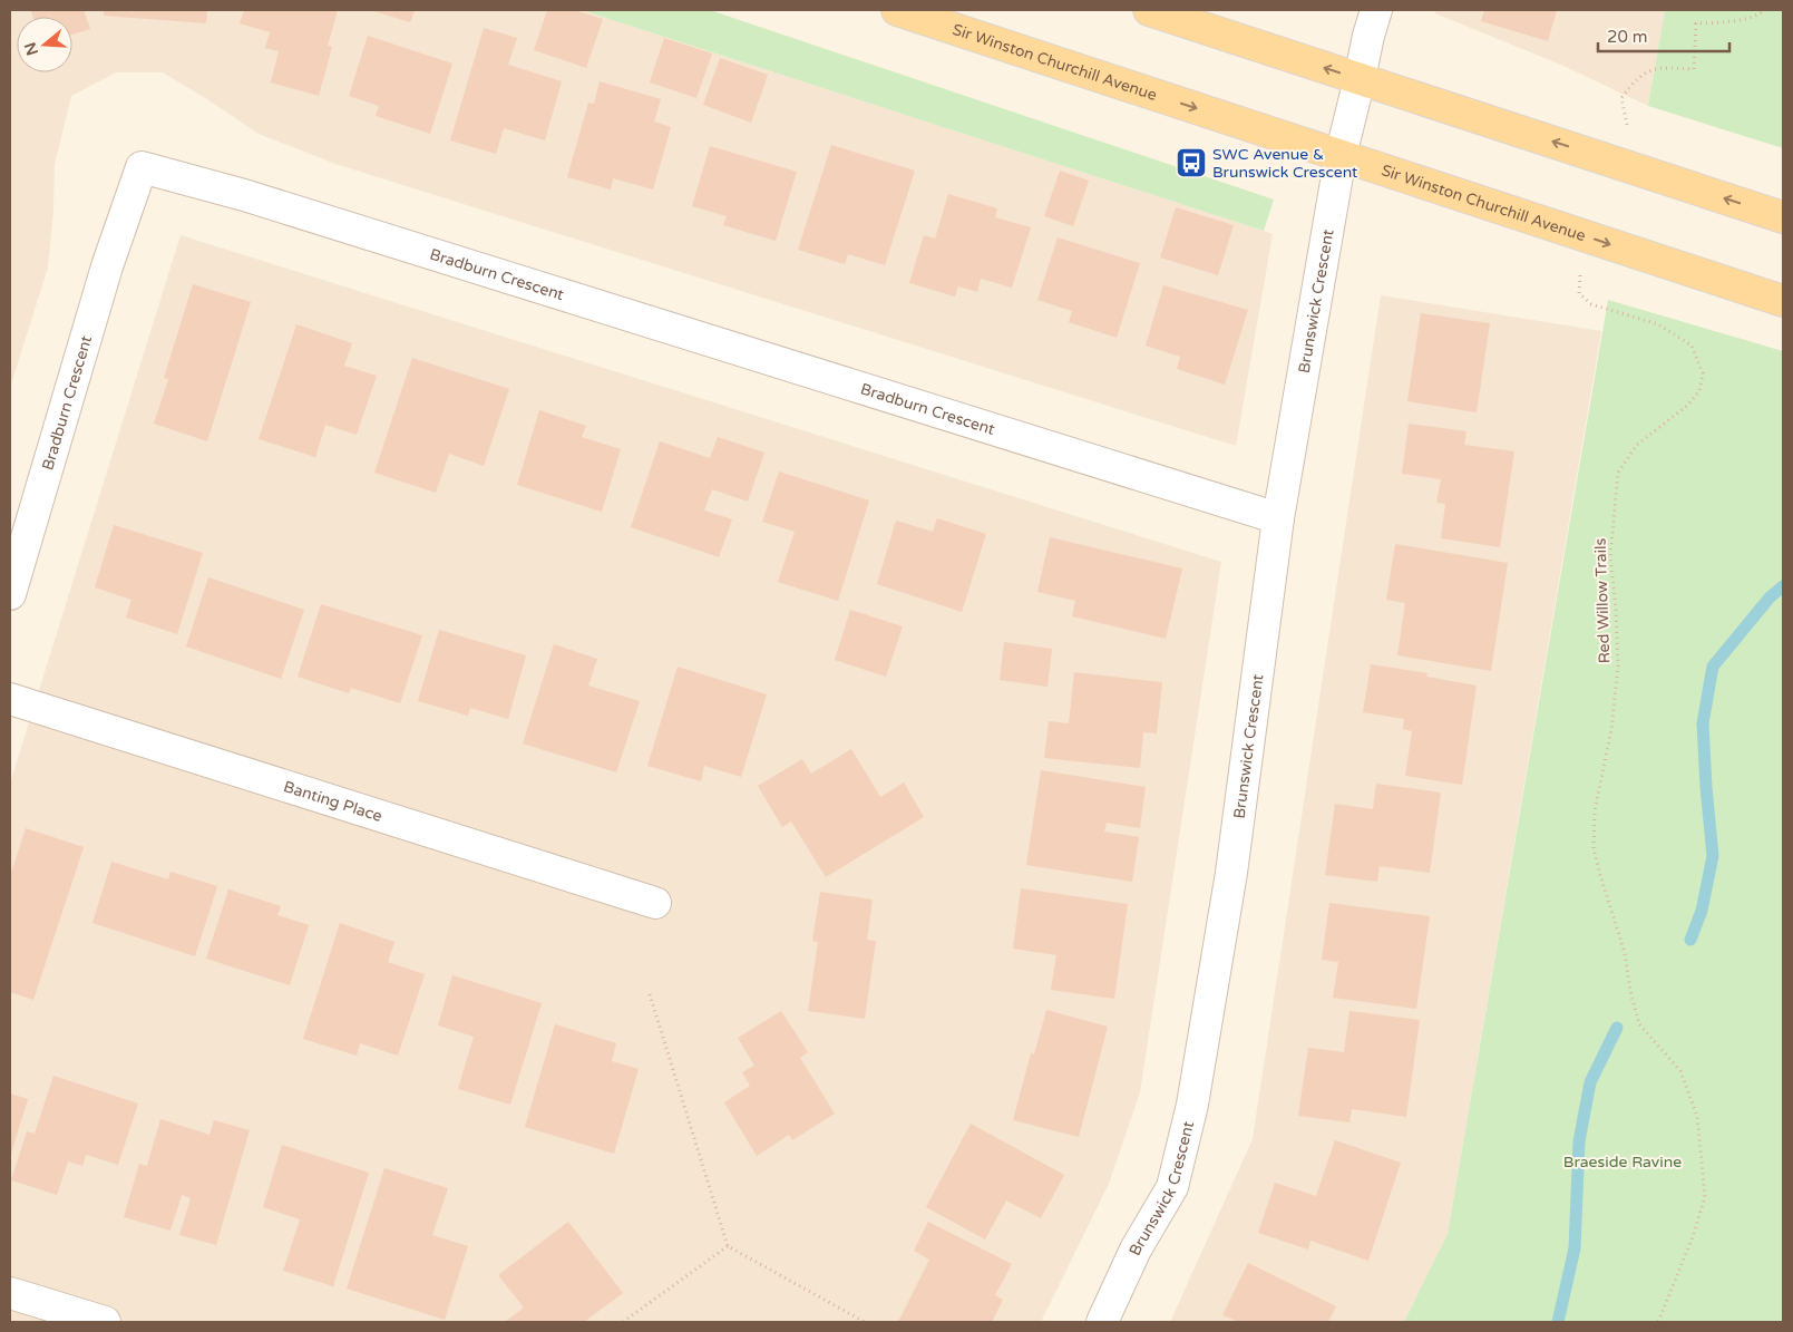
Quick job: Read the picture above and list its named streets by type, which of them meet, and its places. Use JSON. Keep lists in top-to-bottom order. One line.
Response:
{"streets":{"main road":["Sir Winston Churchill Avenue"],"street":["Bradburn Crescent","Brunswick Crescent","Banting Place"],"path":["Red Willow Trails"]},"crossings":[["Sir Winston Churchill Avenue","Brunswick Crescent"],["Sir Winston Churchill Avenue","Red Willow Trails"],["Bradburn Crescent","Brunswick Crescent"]],"parks":["Braeside Ravine"],"places":{"bus stop":["SWC Avenue & Brunswick Crescent"]},"scale_bar":"20 m","north":"left"}
